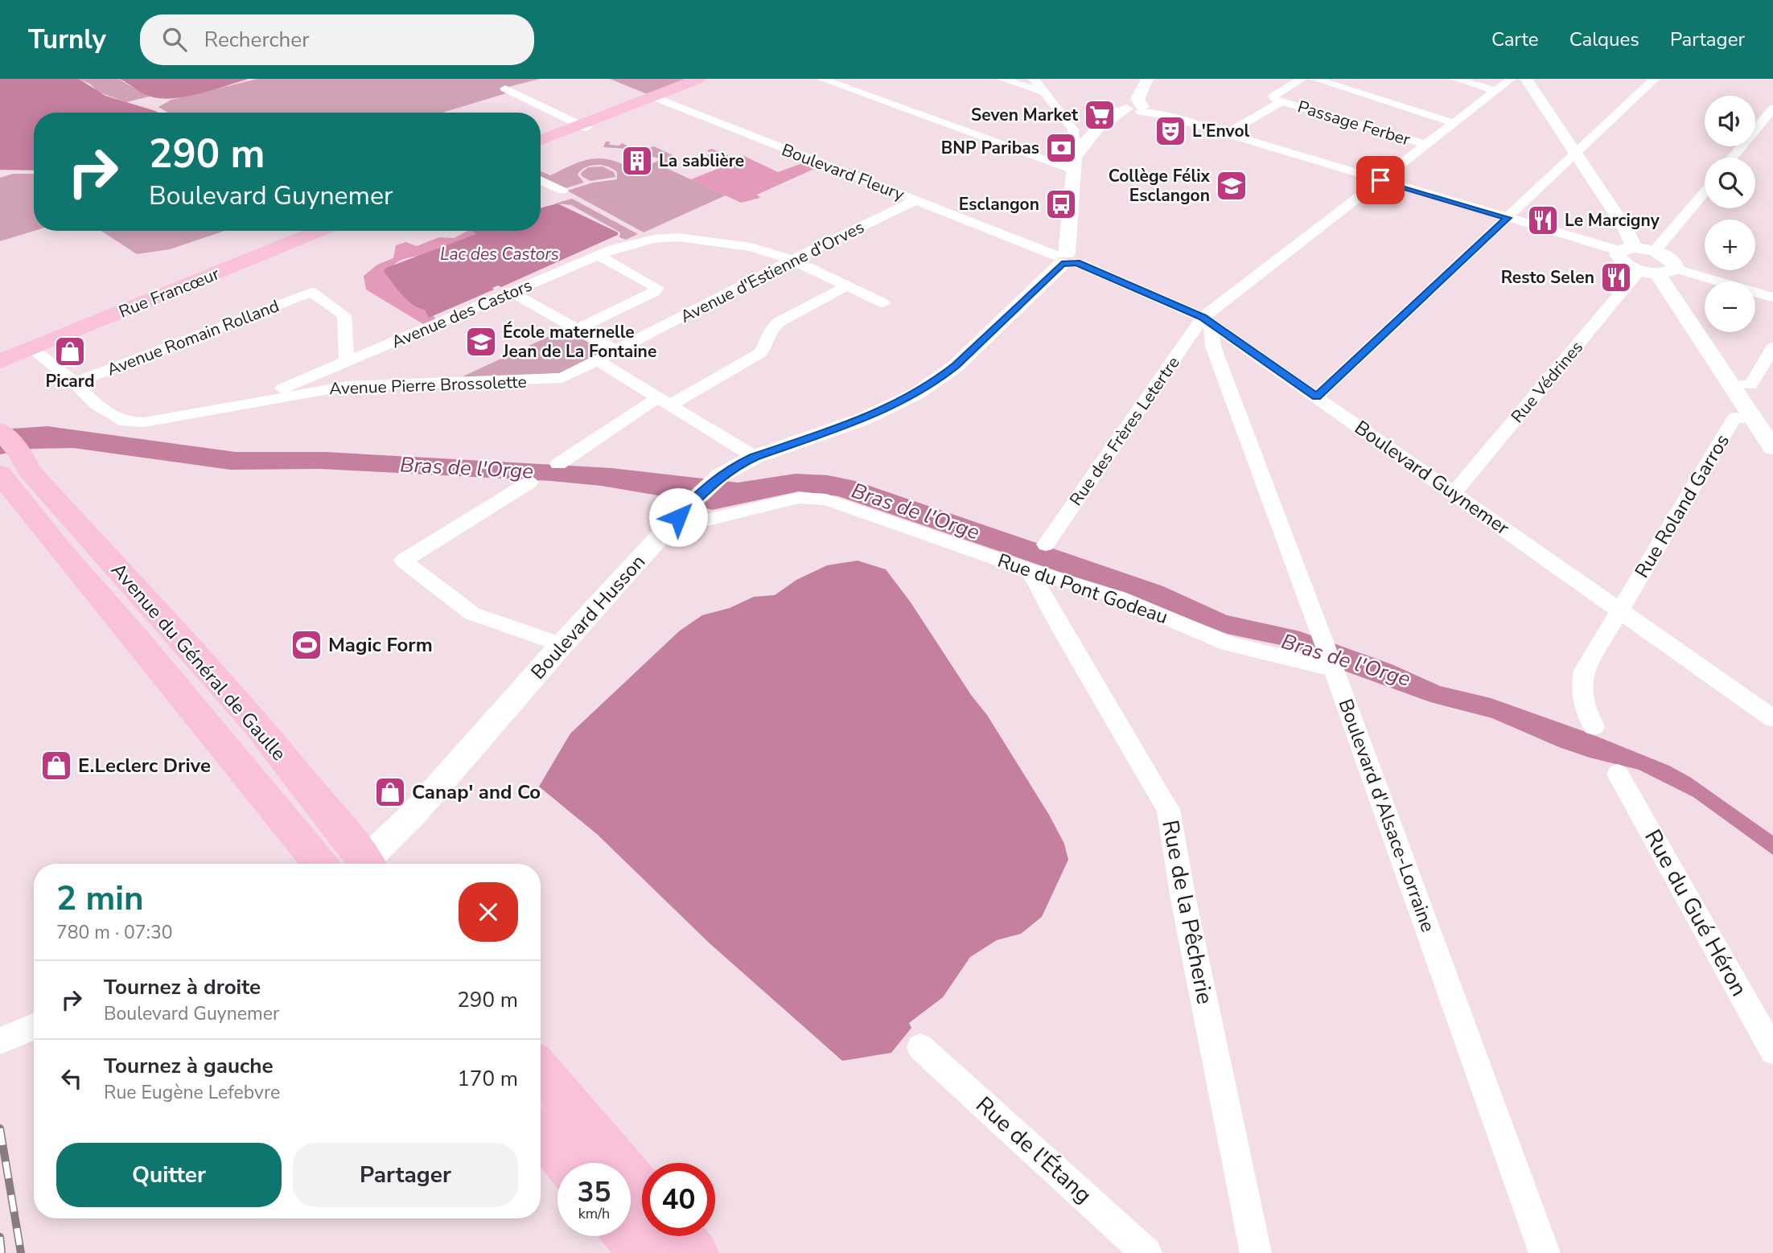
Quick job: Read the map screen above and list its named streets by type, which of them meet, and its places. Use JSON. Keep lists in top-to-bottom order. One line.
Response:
{"streets":{"main road":["Rue Francœur","Avenue du Général de Gaulle"],"street":["Passage Ferber","Boulevard Fleury","Avenue d'Estienne d'Orves","Avenue des Castors","Avenue Romain Rolland","Rue Védrines","Avenue Pierre Brossolette","Rue des Frères Letertre","Boulevard Guynemer","Rue Roland Garros","Rue du Pont Godeau","Boulevard Husson","Boulevard d'Alsace-Lorraine","Rue de la Pêcherie","Rue du Gué Héron","Rue de l'Étang"]},"crossings":[["Passage Ferber","Rue des Frères Letertre"],["Boulevard Fleury","Avenue d'Estienne d'Orves"],["Boulevard Fleury","Boulevard Guynemer"],["Boulevard Fleury","Boulevard Husson"],["Avenue d'Estienne d'Orves","Avenue des Castors"],["Avenue d'Estienne d'Orves","Avenue Pierre Brossolette"],["Rue Francœur","Avenue Pierre Brossolette"],["Avenue des Castors","Avenue Romain Rolland"],["Avenue des Castors","Avenue Pierre Brossolette"],["Avenue Romain Rolland","Avenue Pierre Brossolette"],["Rue Védrines","Boulevard Guynemer"],["Rue des Frères Letertre","Boulevard Guynemer"],["Rue des Frères Letertre","Boulevard d'Alsace-Lorraine"],["Boulevard Guynemer","Rue Roland Garros"],["Boulevard Guynemer","Boulevard Husson"],["Boulevard Guynemer","Boulevard d'Alsace-Lorraine"],["Rue du Pont Godeau","Boulevard Husson"],["Rue du Pont Godeau","Boulevard d'Alsace-Lorraine"],["Rue du Pont Godeau","Rue de la Pêcherie"]],"water":["Lac des Castors","Bras de l'Orge"],"places":{"supermarket":["Seven Market"],"theatre":["L'Envol"],"bank":["BNP Paribas"],"building":["La sablière"],"school or university":["Collège Félix Esclangon","École maternelle Jean de La Fontaine"],"bus stop":["Esclangon"],"restaurant":["Le Marcigny","Resto Selen"],"shop":["Picard","E.Leclerc Drive","Canap' and Co"],"sports":["Magic Form"]},"page":{"header":"Turnly","search":"Rechercher","nav":["Carte","Calques","Partager"],"map_buttons":["+","−"],"turn":["290 m","Boulevard Guynemer"],"heading":["2 min","780 m · 07:30"],"list":[{"name":"Tournez à droite","note":"Boulevard Guynemer","value":"290 m"},{"name":"Tournez à gauche","note":"Rue Eugène Lefebvre","value":"170 m"}],"buttons":["Quitter","Partager"],"speed":"35 km/h","limit":"40"}}
